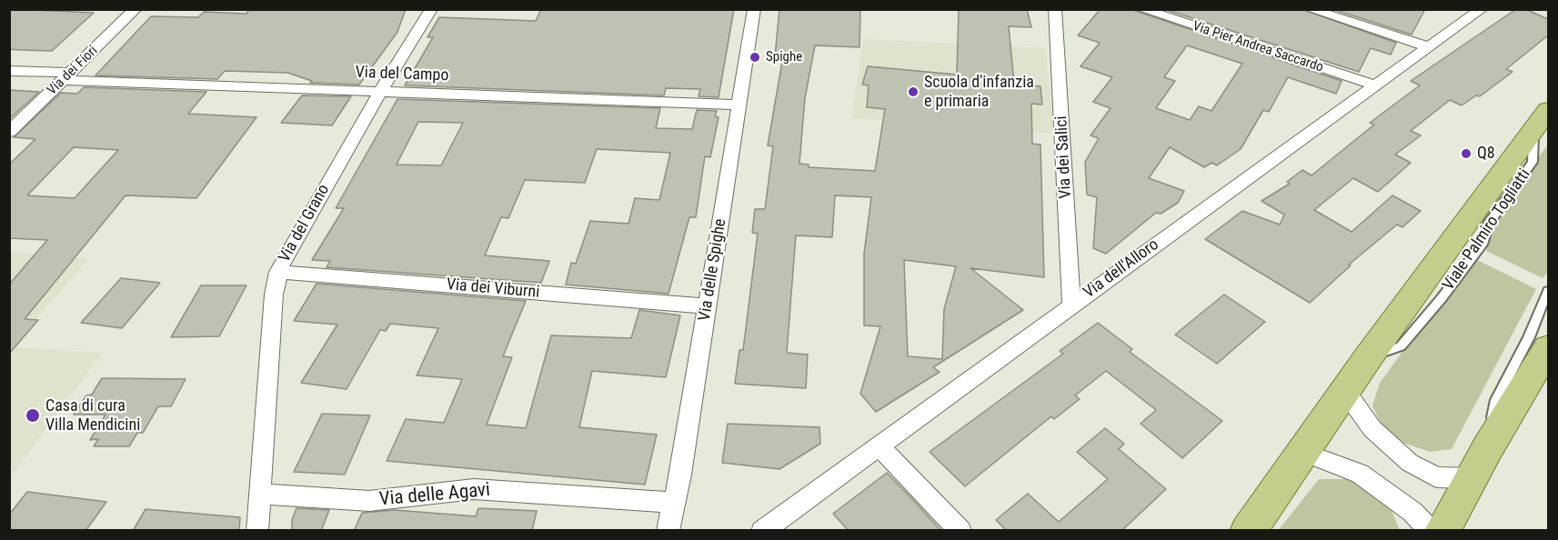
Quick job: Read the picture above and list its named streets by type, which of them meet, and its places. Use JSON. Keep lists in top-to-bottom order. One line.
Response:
{"streets":{"main road":["Viale Palmiro Togliatti"],"street":["Via Pier Andrea Saccardo","Via dei Fiori","Via del Campo","Via dei Salici","Via del Grano","Via dell'Alloro","Via delle Spighe","Via dei Viburni","Via delle Agavi"]},"crossings":[["Via Pier Andrea Saccardo","Via dell'Alloro"],["Via dei Fiori","Via del Campo"],["Via del Campo","Via del Grano"],["Via del Campo","Via delle Spighe"],["Via dei Salici","Via dell'Alloro"],["Via del Grano","Via dei Viburni"],["Via del Grano","Via delle Agavi"],["Via delle Spighe","Via dei Viburni"],["Via delle Spighe","Via delle Agavi"]],"places":["Spighe","Scuola d'infanzia e primaria","Q8","Casa di cura Villa Mendicini"]}
